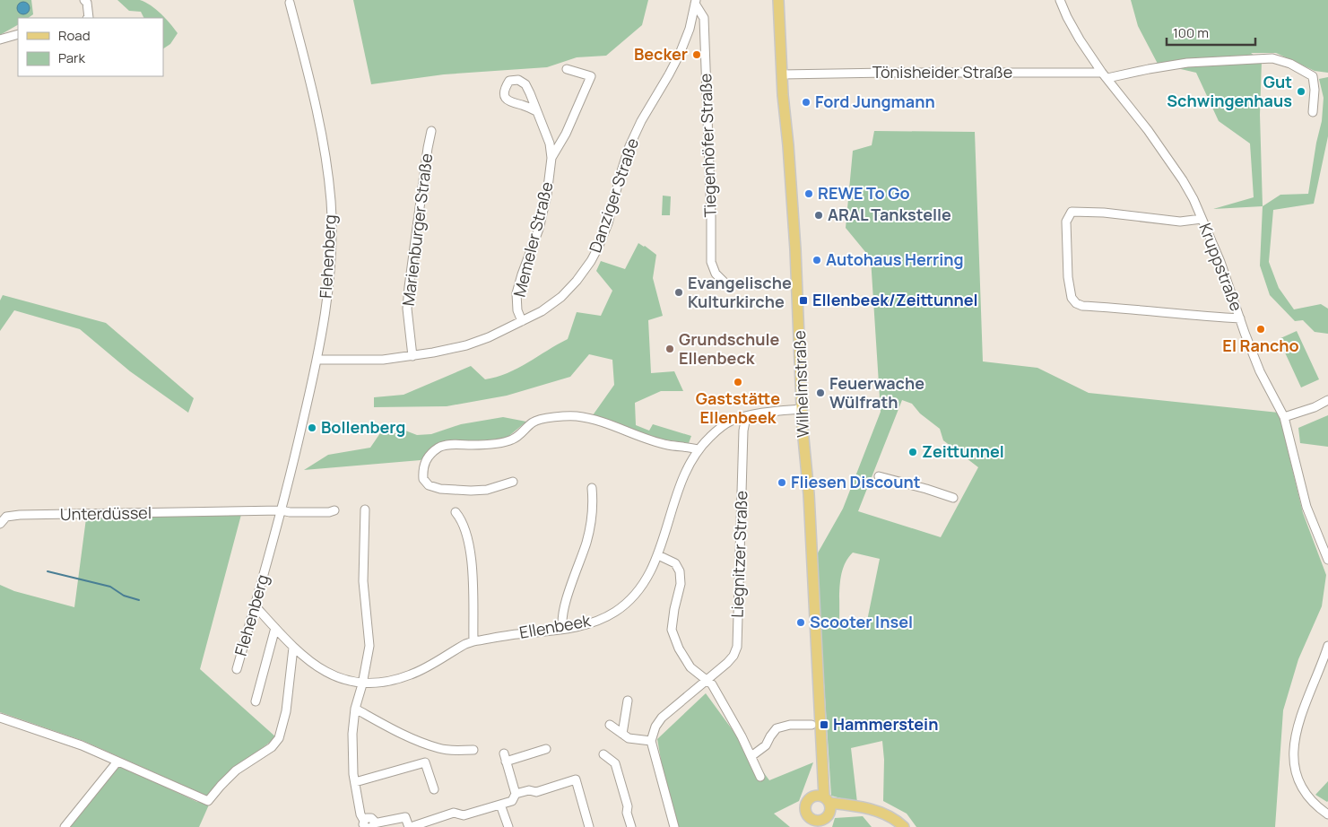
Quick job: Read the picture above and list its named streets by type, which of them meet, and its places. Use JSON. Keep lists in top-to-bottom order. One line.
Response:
{"streets":{"main road":["Wilhelmstraße"],"street":["Tönisheider Straße","Tiegenhöfer Straße","Danziger Straße","Marienburger Straße","Memeler Straße","Flehenberg","Kruppstraße","Unterdüssel","Liegnitzer Straße","Ellenbeek"]},"crossings":[["Tönisheider Straße","Kruppstraße"],["Tönisheider Straße","Wilhelmstraße"],["Tiegenhöfer Straße","Danziger Straße"],["Danziger Straße","Marienburger Straße"],["Danziger Straße","Memeler Straße"],["Danziger Straße","Flehenberg"],["Flehenberg","Unterdüssel"],["Flehenberg","Ellenbeek"],["Wilhelmstraße","Ellenbeek"],["Liegnitzer Straße","Ellenbeek"]],"places":{"other":["Becker","Gut Schwingenhaus","Ford Jungmann","REWE To Go","ARAL Tankstelle","Autohaus Herring","Evangelische Kulturkirche","El Rancho","Grundschule Ellenbeck","Gaststätte Ellenbeek","Feuerwache Wülfrath","Bollenberg","Zeittunnel","Fliesen Discount","Scooter Insel"],"transit":["Ellenbeek/Zeittunnel","Hammerstein"]},"legend":["Road","Park"],"scale_bar":"100 m"}
